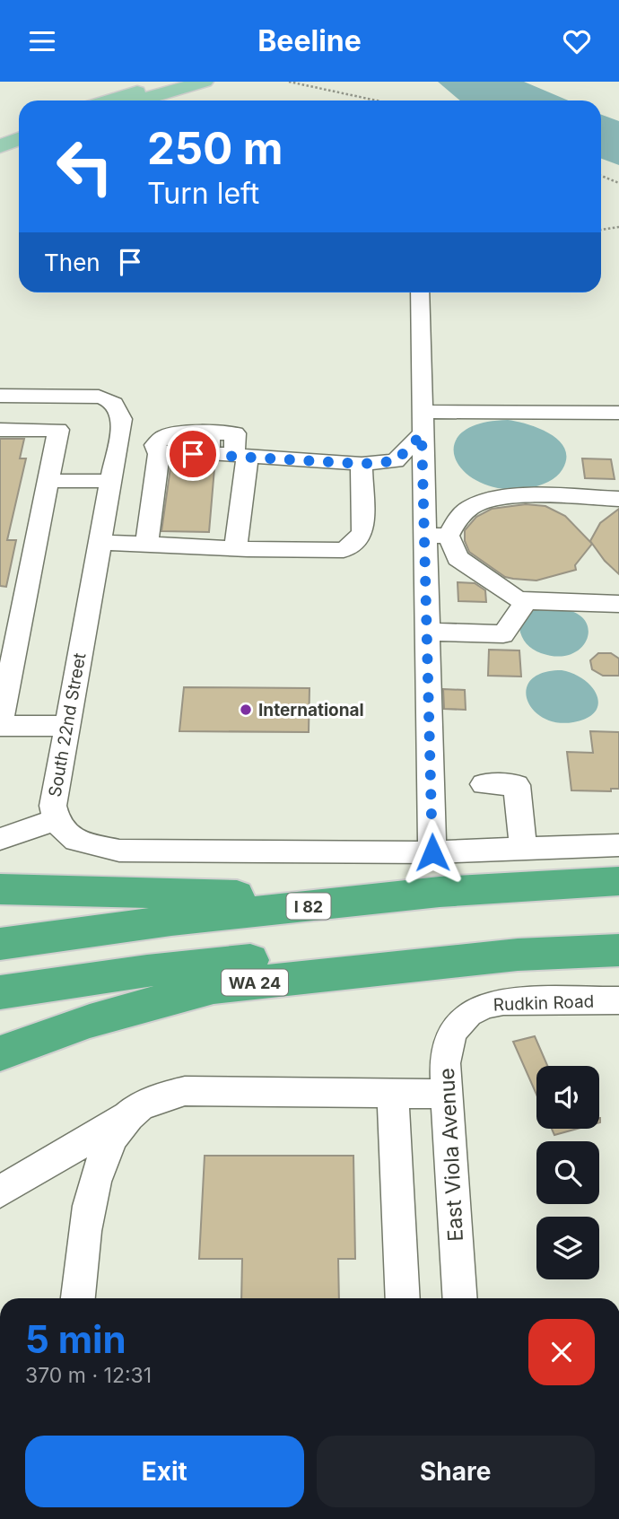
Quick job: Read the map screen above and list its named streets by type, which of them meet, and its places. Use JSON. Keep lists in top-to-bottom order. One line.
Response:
{"streets":{"highway":["I 82","WA 24"],"street":["South 22nd Street","Rudkin Road","East Viola Avenue"]},"crossings":[["Rudkin Road","East Viola Avenue"]],"places":["International"],"page":{"header":"Beeline","turn":["250 m","Turn left"],"then":"Then","heading":["5 min","370 m · 12:31"],"buttons":["Exit","Share"]}}
